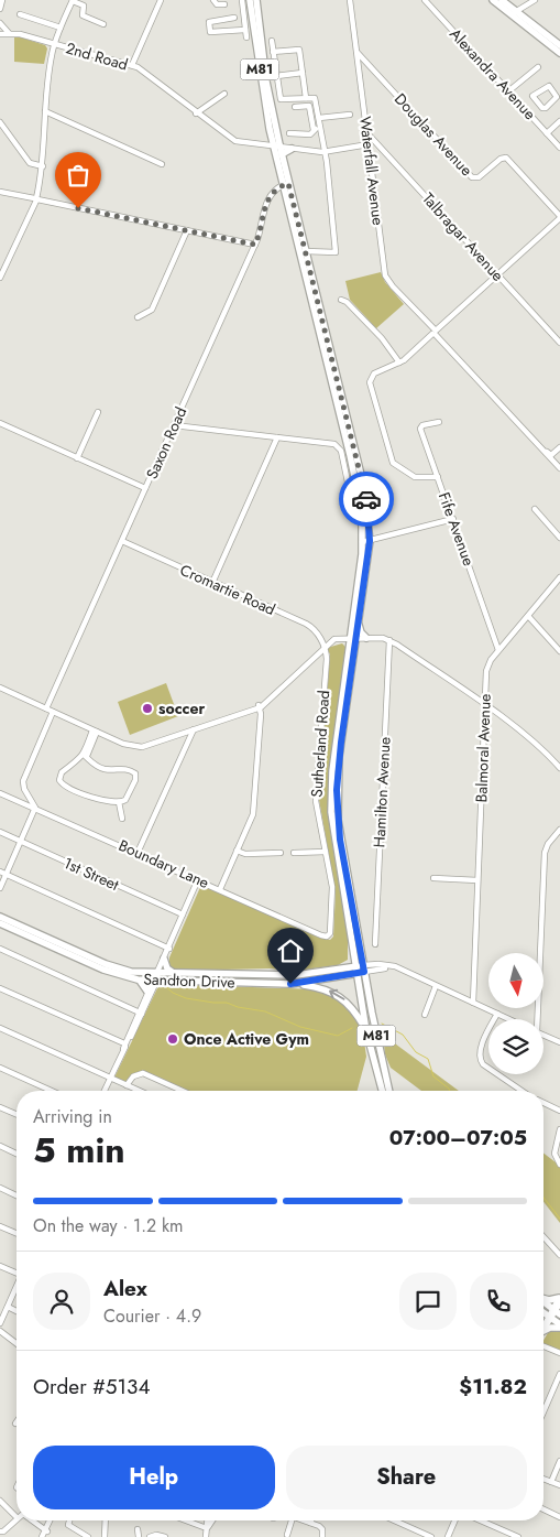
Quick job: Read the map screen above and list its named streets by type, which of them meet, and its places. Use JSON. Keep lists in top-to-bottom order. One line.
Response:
{"streets":{"main road":["M81","Sandton Drive"],"street":["2nd Road","Alexandra Avenue","Douglas Avenue","Waterfall Avenue","Talbragar Avenue","Saxon Road","Fife Avenue","Cromartie Road","Sutherland Road","Balmoral Avenue","Hamilton Avenue","Boundary Lane","1st Street"]},"crossings":[["2nd Road","M81"],["2nd Road","Waterfall Avenue"],["M81","Saxon Road"],["M81","Sandton Drive"],["Douglas Avenue","Waterfall Avenue"],["Waterfall Avenue","Talbragar Avenue"],["Saxon Road","Cromartie Road"],["Fife Avenue","Balmoral Avenue"],["Cromartie Road","Sutherland Road"],["Sutherland Road","Boundary Lane"]],"places":["soccer","Once Active Gym"],"north":"bottom","page":{"heading":["5 min","Arriving in","07:00–07:05"],"panel":["Alex","Courier · 4.9","Order #5134","$11.82"],"bar":"On the way · 1.2 km","buttons":["Help","Share"]}}
